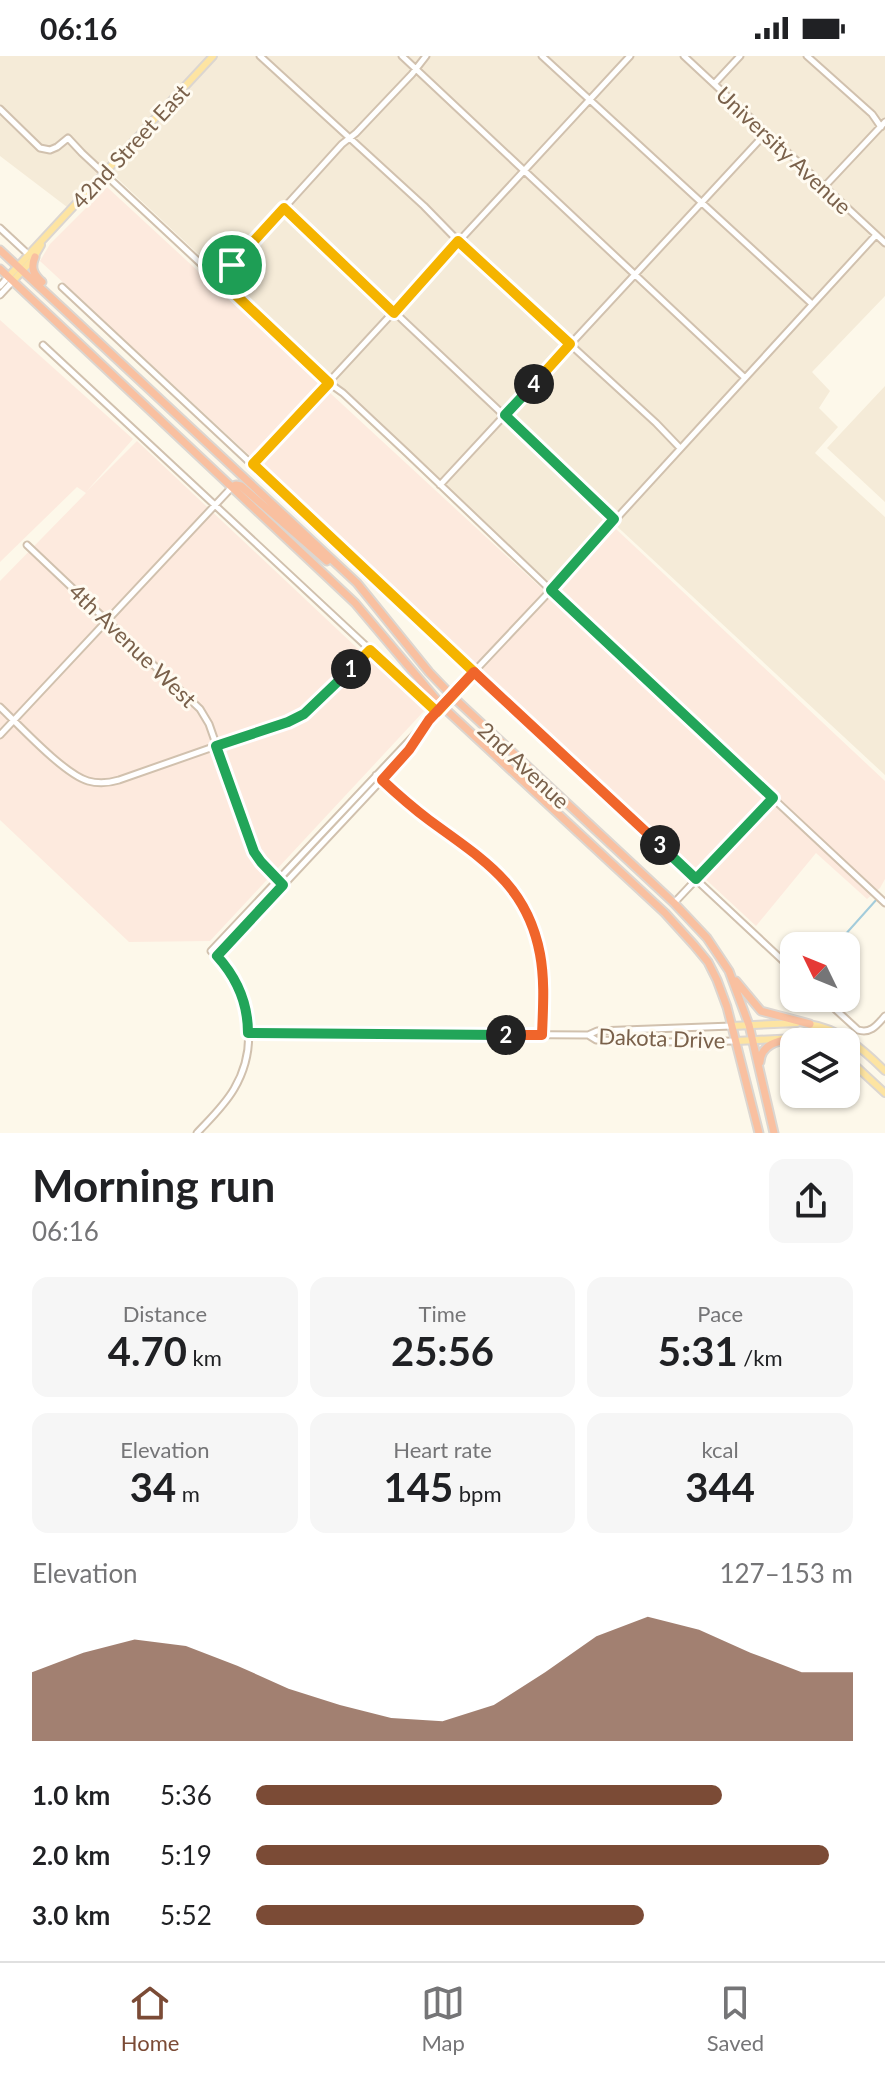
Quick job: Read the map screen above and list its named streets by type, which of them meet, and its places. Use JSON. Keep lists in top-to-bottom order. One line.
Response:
{"streets":{"highway":["2nd Avenue"],"main road":["42nd Street East"],"street":["University Avenue","4th Avenue West","Dakota Drive"]},"crossings":[["42nd Street East","2nd Avenue"],["2nd Avenue","Dakota Drive"]],"north":"top left","page":{"status":"06:16","pins":["4","1","3","2"],"heading":["Morning run","06:16"],"stats":[["Distance","4.70 km"],["Time","25:56"],["Pace","5:31 /km"],["Elevation","34 m"],["Heart rate","145 bpm"],["kcal","344"]],"chart":["Elevation","127–153 m"],"list":[{"name":"1.0 km","note":"5:36"},{"name":"2.0 km","note":"5:19"},{"name":"3.0 km","note":"5:52"}],"tabs":["Home","Map","Saved"]}}
